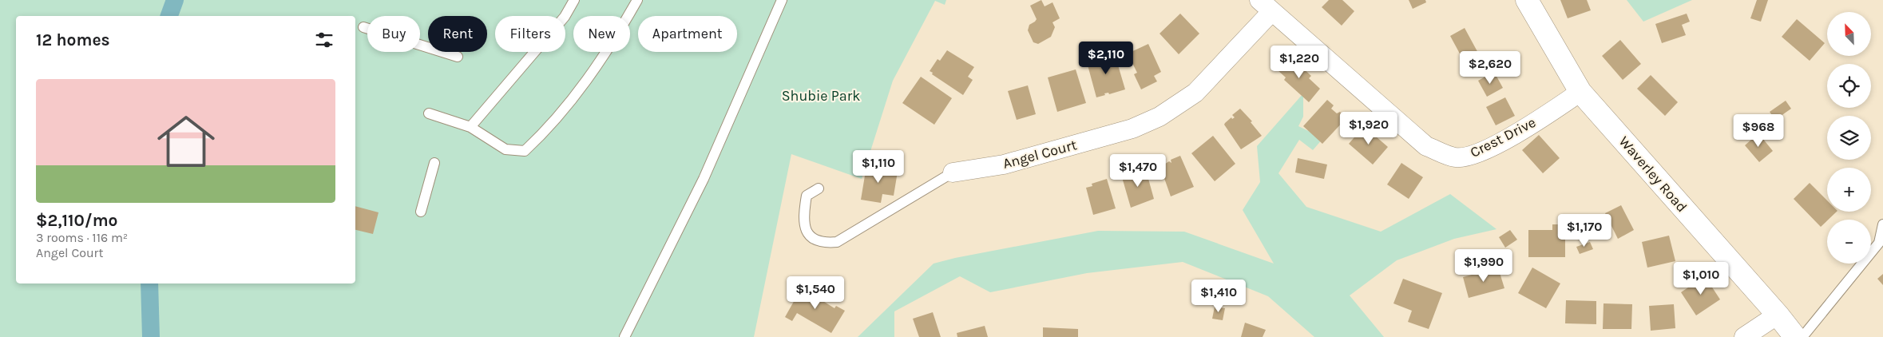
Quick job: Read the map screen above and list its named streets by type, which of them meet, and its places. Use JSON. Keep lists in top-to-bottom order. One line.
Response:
{"streets":{"main road":["Waverley Road"],"street":["Crest Drive","Angel Court"]},"crossings":[["Crest Drive","Angel Court"],["Crest Drive","Waverley Road"]],"parks":["Shubie Park"],"north":"top left","page":{"map_buttons":["+","−"],"chip":["Buy","Rent","Filters","New","Apartment"],"heading":"12 homes","price":["$2,110","$1,220","$2,620","$1,920","$968","$1,110","$1,470","$1,170","$1,990","$1,010","$1,540","$1,410"],"list":[{"name":"$2,110/mo","note":"3 rooms · 116 m² · Angel Court"}]}}
